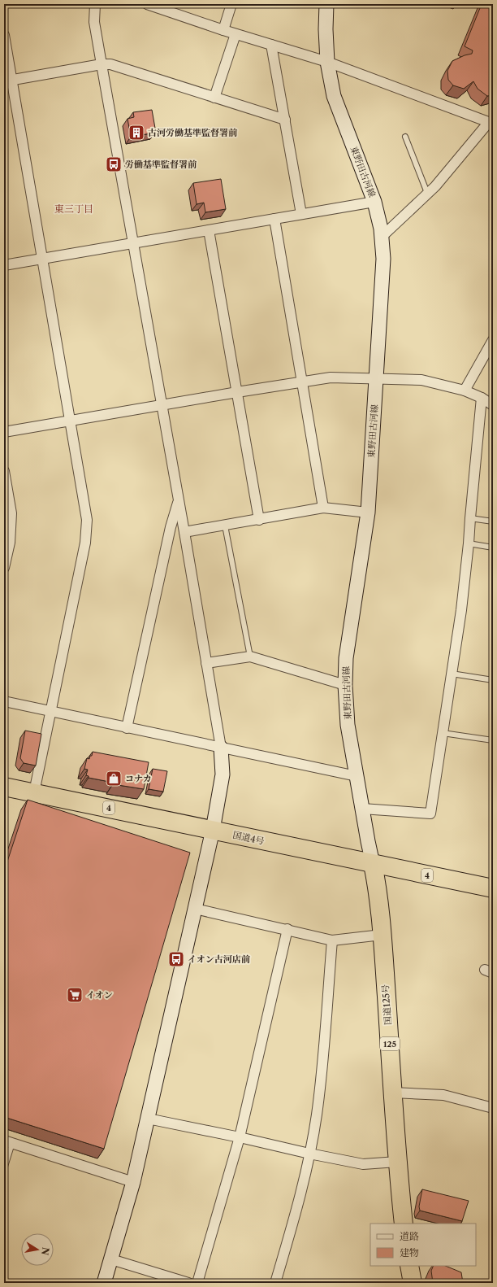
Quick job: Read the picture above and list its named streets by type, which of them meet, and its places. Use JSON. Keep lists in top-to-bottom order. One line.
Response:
{"streets":{"highway":["4","国道4号","国道125号","125"],"main road":["東野田古河線"]},"crossings":[["東野田古河線","国道4号"],["東野田古河線","国道125号"],["国道4号","国道125号"]],"districts":["東三丁目"],"places":{"building":["古河労働基準監督署前"],"bus stop":["労働基準監督署前","イオン古河店前"],"shop":["コナカ"],"supermarket":["イオン"]},"legend":["道路","建物"],"north":"right"}
